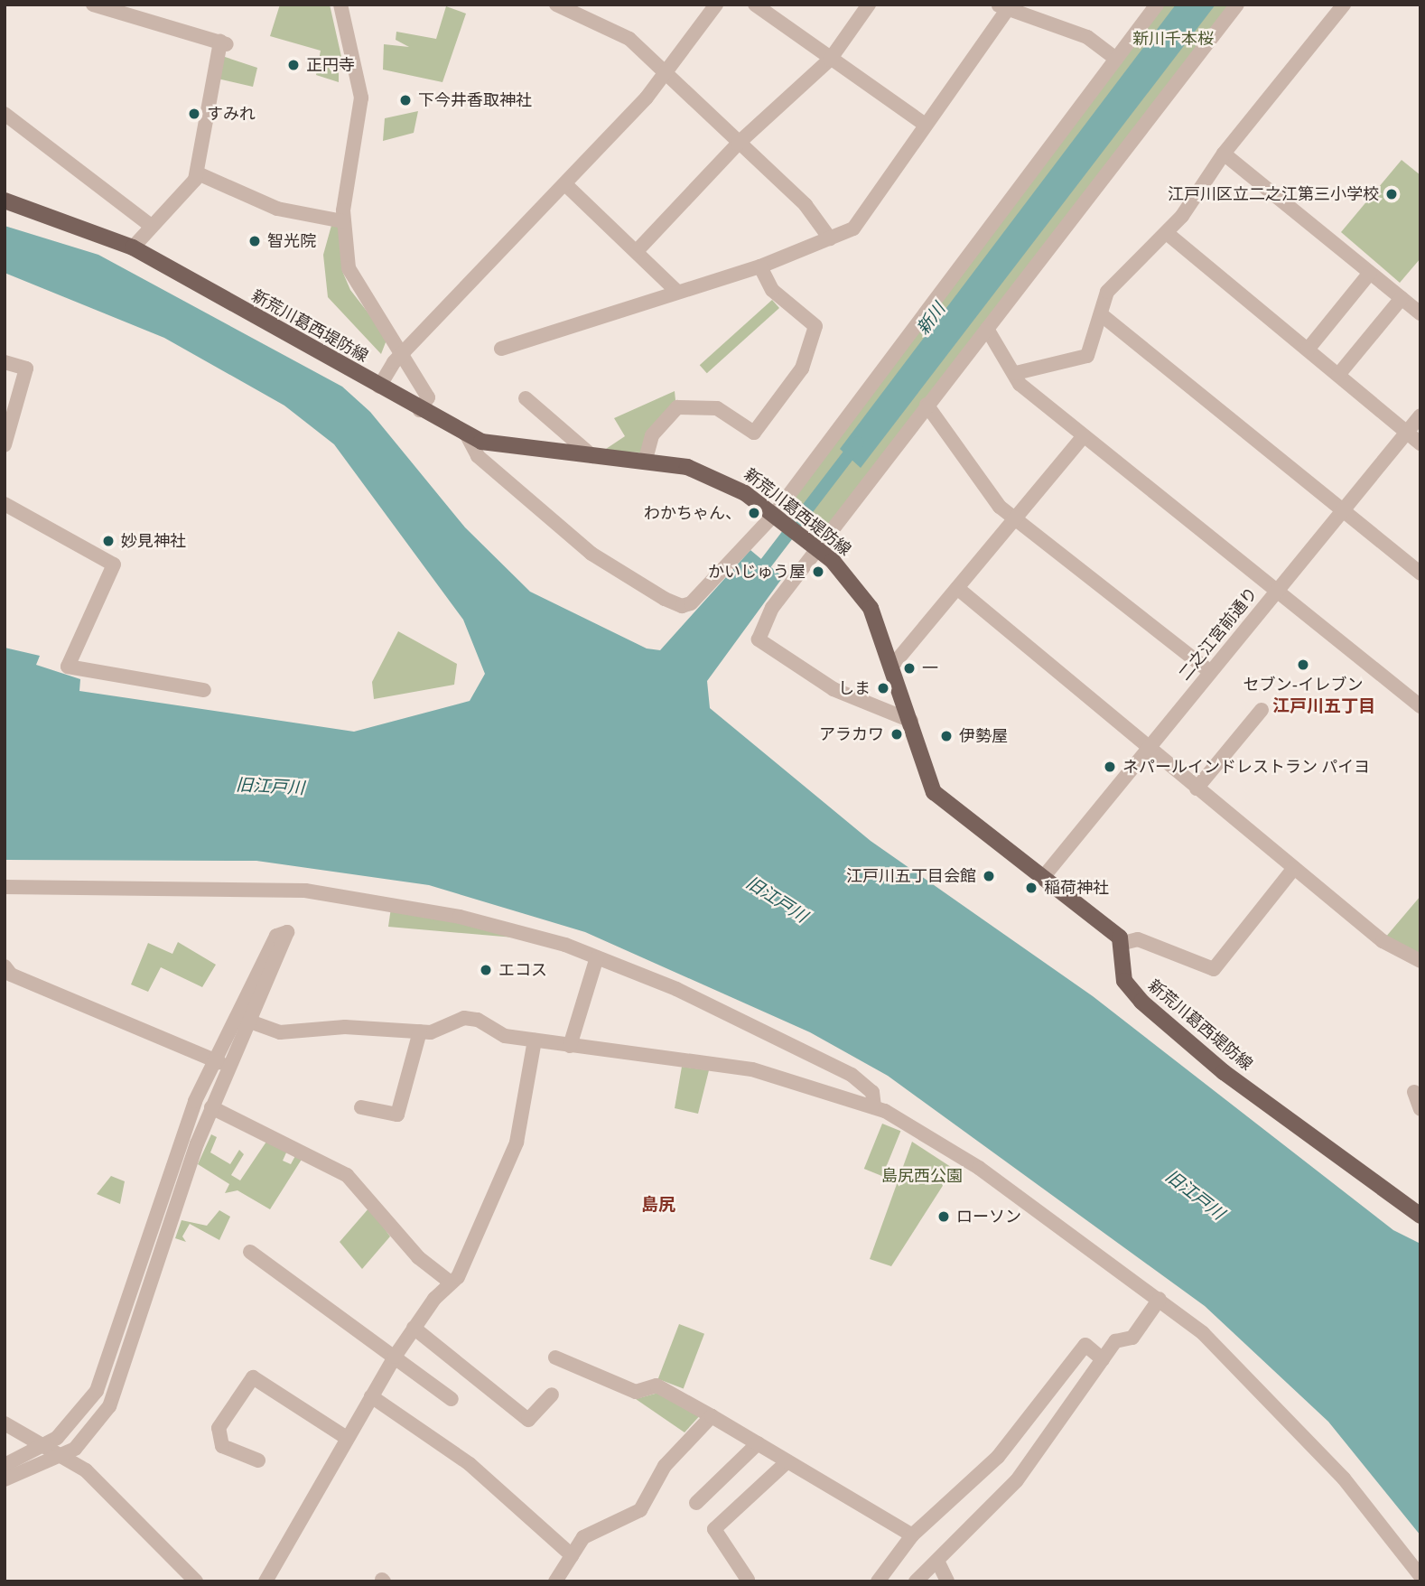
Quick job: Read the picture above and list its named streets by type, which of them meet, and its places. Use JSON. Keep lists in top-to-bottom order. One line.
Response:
{"streets":{"main road":["新荒川葛西堤防線"],"street":["二之江宮前通り"]},"crossings":[["新荒川葛西堤防線","二之江宮前通り"]],"districts":["江戸川五丁目","島尻"],"water":["新川","旧江戸川"],"parks":["新川千本桜","島尻西公園"],"places":["正円寺","下今井香取神社","すみれ","江戸川区立二之江第三小学校","智光院","わかちゃん、","妙見神社","かいじゅう屋","セブン-イレブン","一","しま","アラカワ","伊勢屋","ネパールインドレストラン パイヨ","江戸川五丁目会館","稲荷神社","エコス","ローソン"]}
